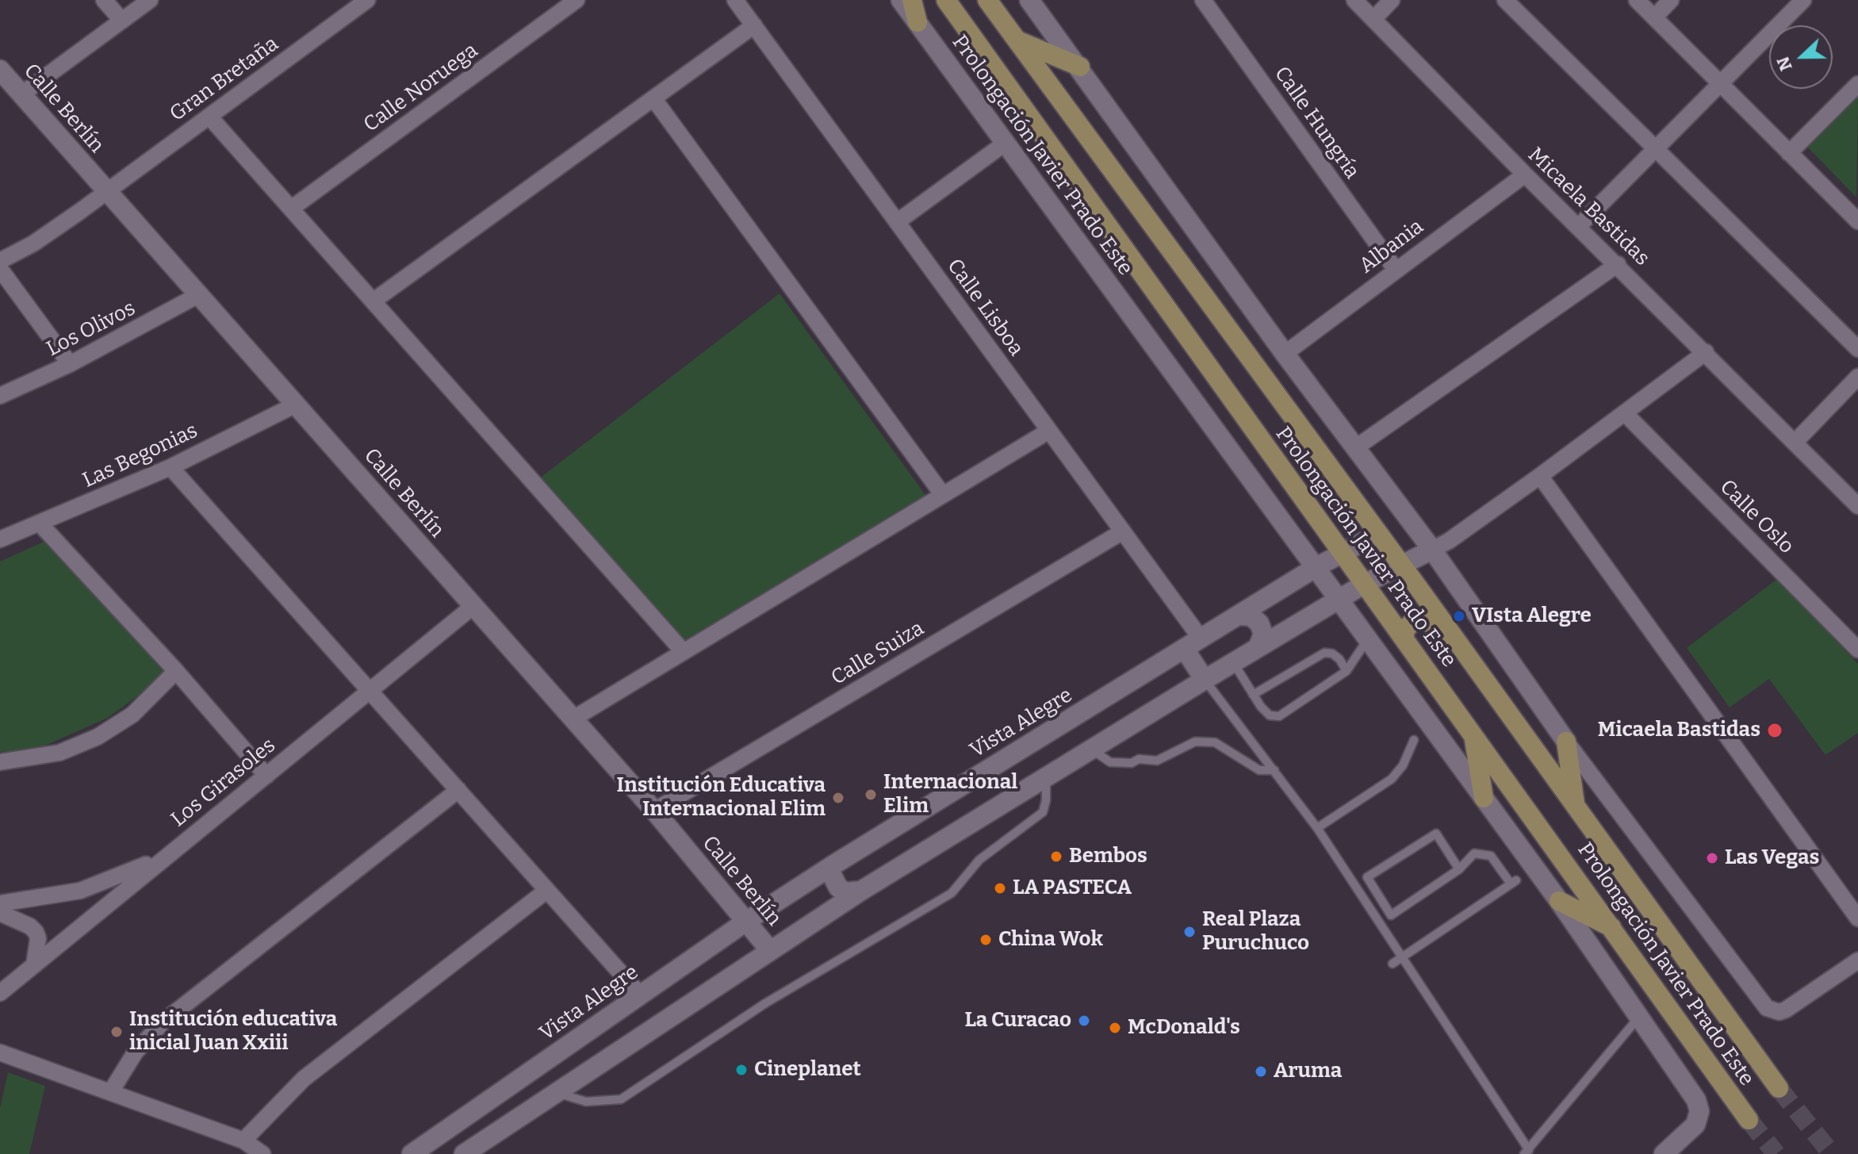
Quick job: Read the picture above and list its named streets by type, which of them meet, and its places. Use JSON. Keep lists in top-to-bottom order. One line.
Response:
{"streets":{"main road":["Prolongación Javier Prado Este"],"street":["Gran Bretaña","Calle Noruega","Calle Berlín","Calle Hungría","Micaela Bastidas","Albania","Calle Lisboa","Los Olivos","Las Begonias","Calle Oslo","Calle Suiza","Vista Alegre","Los Girasoles"]},"crossings":[["Gran Bretaña","Calle Berlín"],["Calle Berlín","Los Olivos"],["Calle Berlín","Las Begonias"],["Calle Berlín","Calle Suiza"],["Calle Berlín","Vista Alegre"],["Calle Berlín","Los Girasoles"],["Calle Hungría","Albania"],["Prolongación Javier Prado Este","Vista Alegre"],["Micaela Bastidas","Albania"],["Calle Lisboa","Calle Suiza"],["Calle Lisboa","Vista Alegre"]],"places":["VIsta Alegre","Micaela Bastidas","Internacional Elim","Institución Educativa Internacional Elim","Bembos","Las Vegas","LA PASTECA","Real Plaza Puruchuco","China Wok","La Curacao","McDonald's","Institución educativa inicial Juan Xxiii","Cineplanet","Aruma"],"north":"left"}
